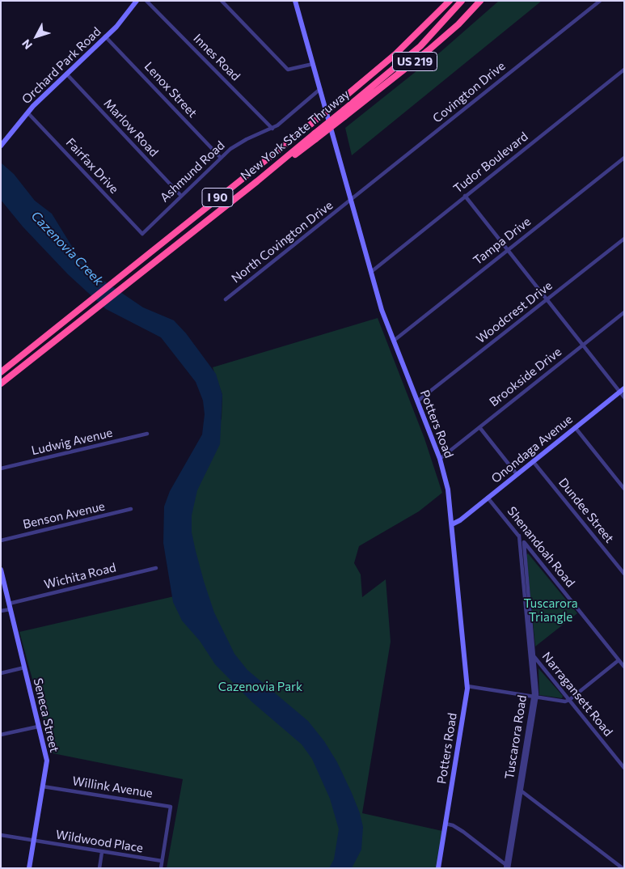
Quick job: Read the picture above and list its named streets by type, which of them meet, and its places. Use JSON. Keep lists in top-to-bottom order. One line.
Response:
{"streets":{"highway":["US 219","New York State Thruway","I 90"],"street":["Innes Road","Orchard Park Road","Lenox Street","Covington Drive","Marlow Road","Tudor Boulevard","Fairfax Drive","Ashmund Road","Tampa Drive","North Covington Drive","Woodcrest Drive","Brookside Drive","Potters Road","Ludwig Avenue","Onondaga Avenue","Dundee Street","Benson Avenue","Shenandoah Road","Wichita Road","Narragansett Road","Seneca Street","Tuscarora Road","Willink Avenue","Wildwood Place"]},"crossings":[["Innes Road","Ashmund Road"],["US 219","New York State Thruway"],["Orchard Park Road","Lenox Street"],["Orchard Park Road","Marlow Road"],["Orchard Park Road","Fairfax Drive"],["Lenox Street","Ashmund Road"],["Covington Drive","North Covington Drive"],["Covington Drive","Potters Road"],["Marlow Road","Ashmund Road"],["Tudor Boulevard","Potters Road"],["Fairfax Drive","Ashmund Road"],["Ashmund Road","Potters Road"],["Tampa Drive","Potters Road"],["North Covington Drive","Potters Road"],["Woodcrest Drive","Potters Road"],["Brookside Drive","Potters Road"],["Potters Road","Onondaga Avenue"],["Onondaga Avenue","Dundee Street"],["Onondaga Avenue","Shenandoah Road"],["Shenandoah Road","Tuscarora Road"],["Wichita Road","Seneca Street"],["Narragansett Road","Tuscarora Road"],["Seneca Street","Willink Avenue"],["Seneca Street","Wildwood Place"],["Willink Avenue","Wildwood Place"]],"water":["Cazenovia Creek"],"parks":["Tuscarora Triangle","Cazenovia Park"],"north":"bottom left"}
